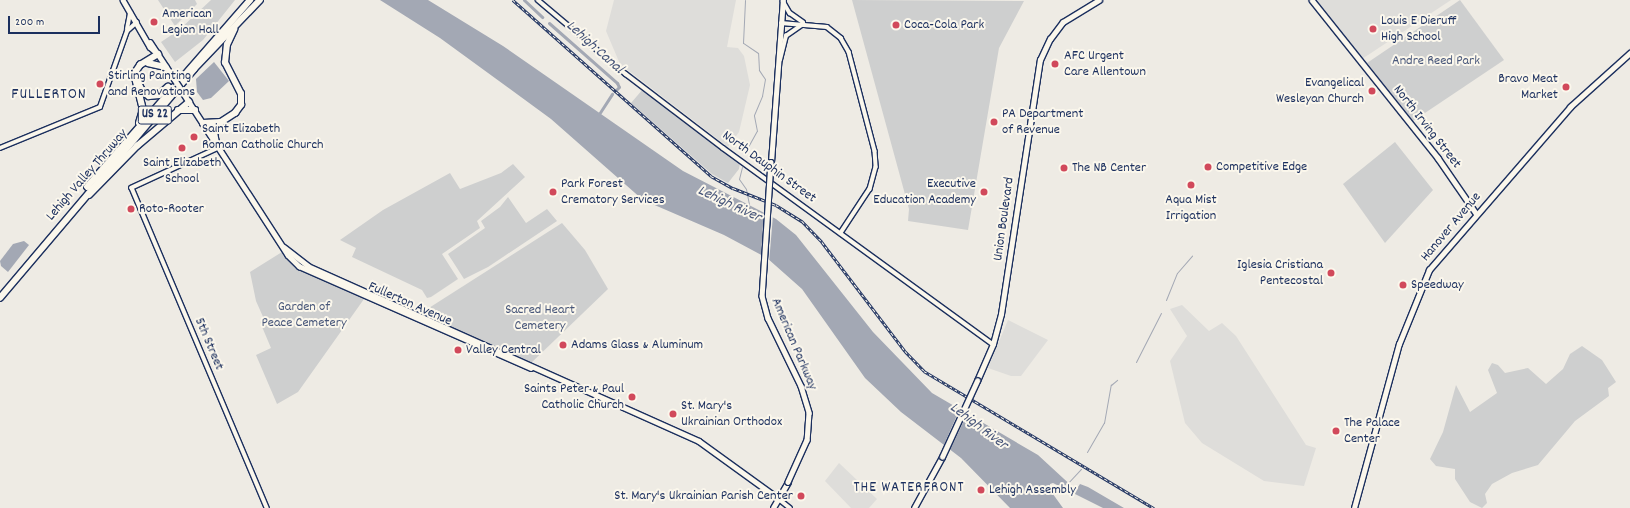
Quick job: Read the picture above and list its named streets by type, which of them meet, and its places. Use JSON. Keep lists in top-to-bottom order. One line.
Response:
{"streets":{"highway":["US 22","Lehigh Valley Thruway"],"main road":["North Irving Street","Union Boulevard","Hanover Avenue","Fullerton Avenue","American Parkway"],"street":["North Dauphin Street","5th Street"]},"crossings":[["North Irving Street","Hanover Avenue"],["North Dauphin Street","Union Boulevard"],["Fullerton Avenue","5th Street"],["Fullerton Avenue","American Parkway"]],"districts":["FULLERTON","THE WATERFRONT"],"water":["Lehigh Canal","Lehigh River"],"parks":["Andre Reed Park","Garden of Peace Cemetery","Sacred Heart Cemetery"],"places":["American Legion Hall","Coca-Cola Park","Louis E Dieruff High School","AFC Urgent Care Allentown","Stirling Painting and Renovations","Bravo Meat Market","Evangelical Wesleyan Church","PA Department of Revenue","Saint Elizabeth Roman Catholic Church","Saint Elizabeth School","Competitive Edge","The NB Center","Aqua Mist Irrigation","Park Forest Crematory Services","Executive Education Academy","Roto-Rooter","Iglesia Cristiana Pentecostal","Speedway","Adams Glass & Aluminum","Valley Central","Saints Peter & Paul Catholic Church","St. Mary's Ukrainian Orthodox","The Palace Center","Lehigh Assembly","St. Mary's Ukrainian Parish Center"],"scale_bar":"200 m"}
